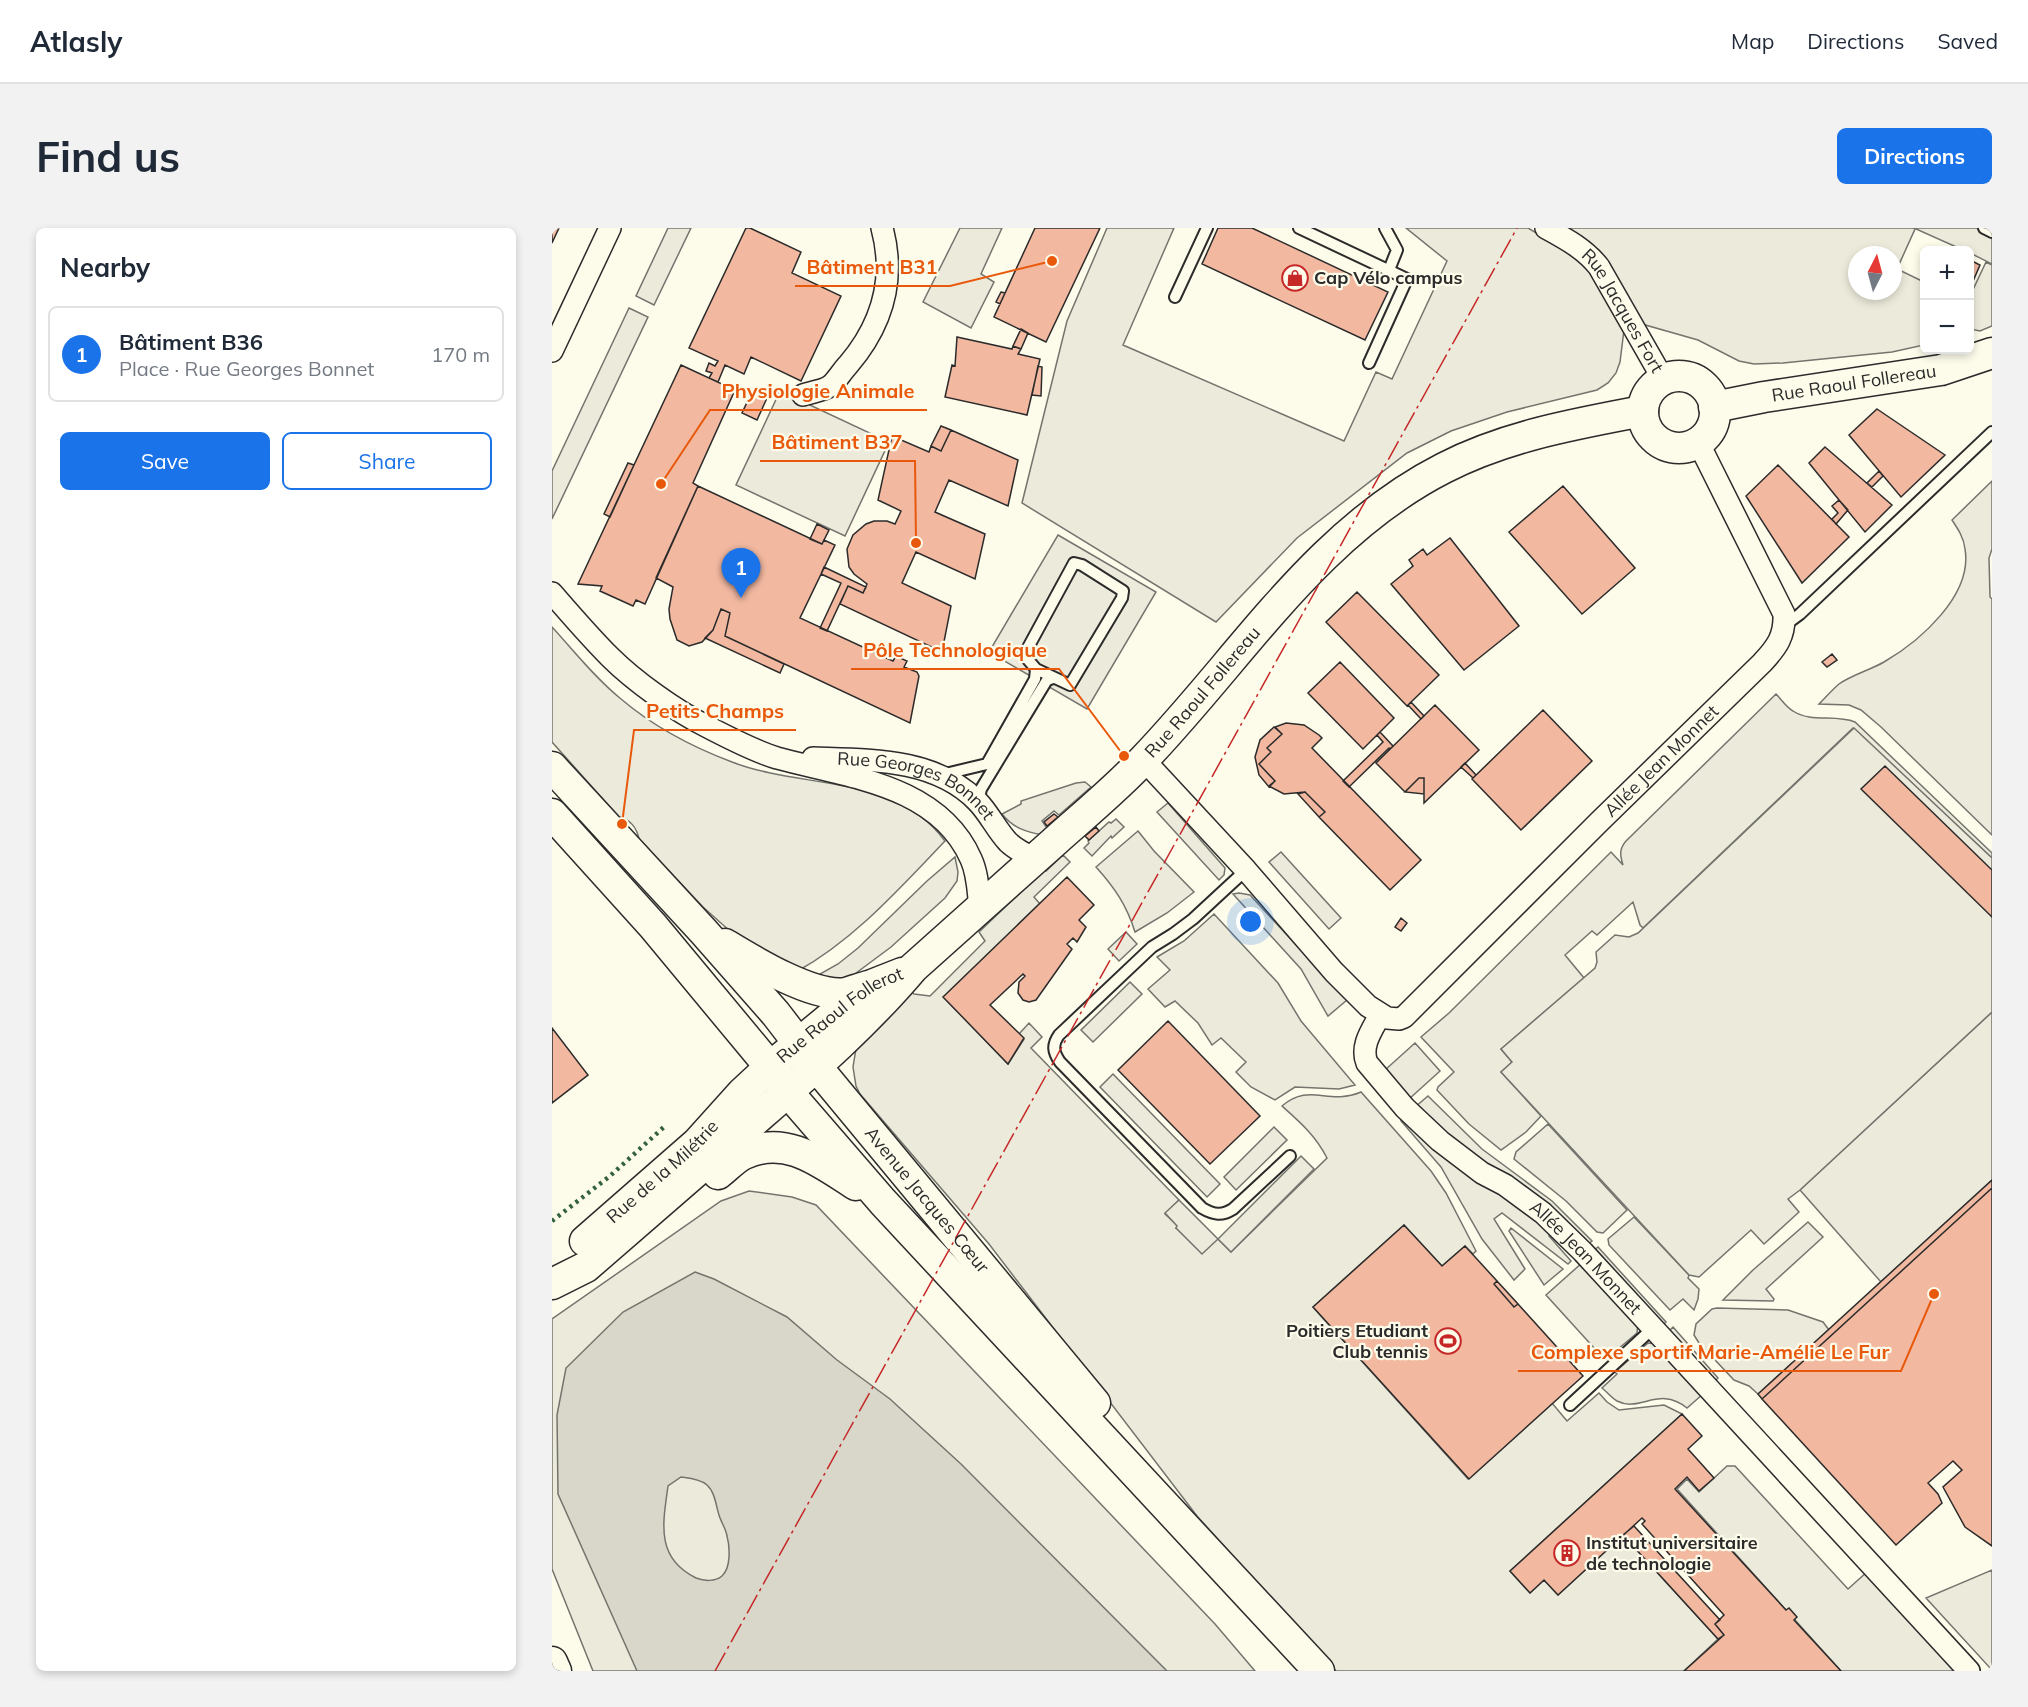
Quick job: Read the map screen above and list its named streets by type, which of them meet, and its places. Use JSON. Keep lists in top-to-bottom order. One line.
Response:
{"streets":{"street":["Rue Jacques Fort","Rue Raoul Follereau","Allée Jean Monnet","Rue Georges Bonnet","Rue Raoul Follerot","Rue de la Milétrie","Avenue Jacques Cœur"]},"crossings":[["Rue Jacques Fort","Rue Raoul Follereau"],["Rue Raoul Follereau","Rue Georges Bonnet"],["Rue Raoul Follereau","Rue Raoul Follerot"],["Rue Raoul Follereau","Rue de la Milétrie"],["Rue Raoul Follereau","Avenue Jacques Cœur"],["Rue Raoul Follerot","Rue de la Milétrie"],["Rue Raoul Follerot","Avenue Jacques Cœur"],["Rue de la Milétrie","Avenue Jacques Cœur"]],"places":{"other":["Bâtiment B31","Physiologie Animale","Bâtiment B37","Pôle Technologique","Petits Champs","Complexe sportif Marie-Amélie Le Fur"],"shop":["Cap Vélo campus"],"sports":["Poitiers Etudiant Club tennis"],"building":["Institut universitaire de technologie"]},"north":"top","page":{"header":"Atlasly","nav":["Map","Directions","Saved"],"buttons":["Directions",["Save","Share"]],"title":"Find us","heading":"Nearby","map_buttons":["+","−"],"list":[{"mark":"1","name":"Bâtiment B36","note":"Place · Rue Georges Bonnet","value":"170 m"}],"pins":"1"}}
